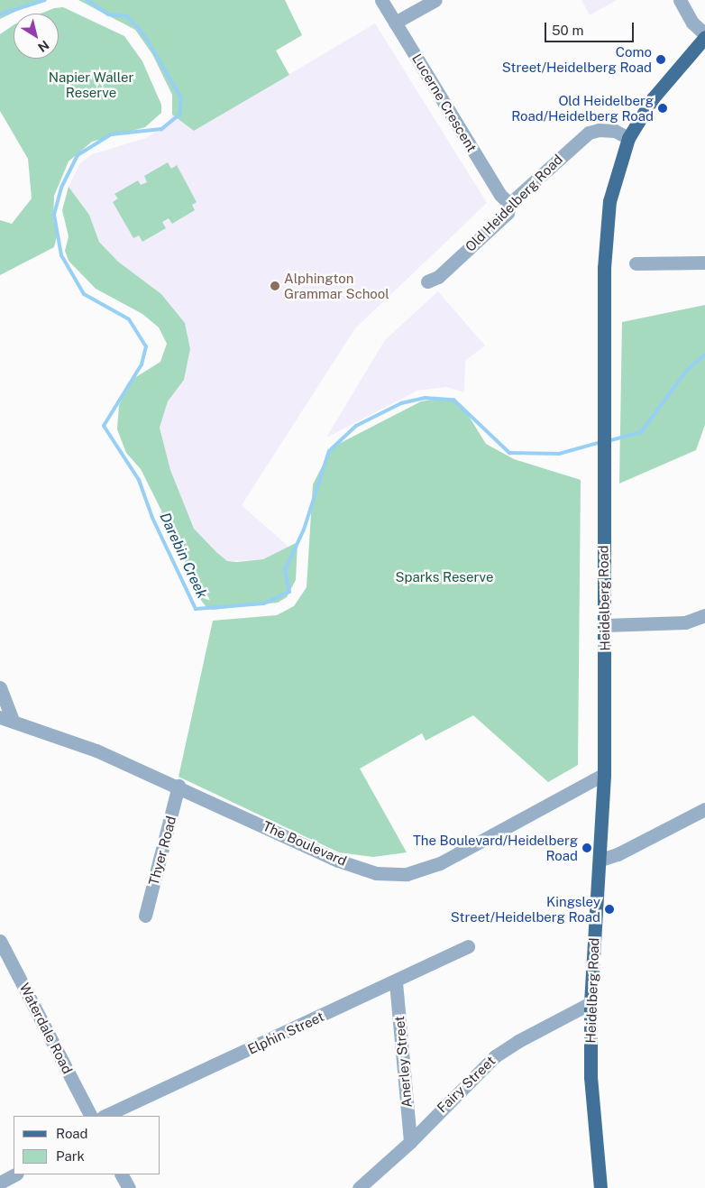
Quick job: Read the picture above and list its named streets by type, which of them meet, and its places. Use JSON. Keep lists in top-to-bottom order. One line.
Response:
{"streets":{"main road":["Heidelberg Road"],"street":["Lucerne Crescent","Old Heidelberg Road","The Boulevard","Thyer Road","Waterdale Road","Elphin Street","Anerley Street","Fairy Street"]},"crossings":[["Lucerne Crescent","Old Heidelberg Road"],["Old Heidelberg Road","Heidelberg Road"],["Heidelberg Road","The Boulevard"],["Heidelberg Road","Fairy Street"],["The Boulevard","Thyer Road"],["Elphin Street","Anerley Street"],["Anerley Street","Fairy Street"]],"water":["Darebin Creek"],"parks":["Napier Waller Reserve","Sparks Reserve"],"places":["Como Street/Heidelberg Road","Old Heidelberg Road/Heidelberg Road","Alphington Grammar School","The Boulevard/Heidelberg Road","Kingsley Street/Heidelberg Road"],"legend":["Road","Park"],"scale_bar":"50 m","north":"bottom right"}
